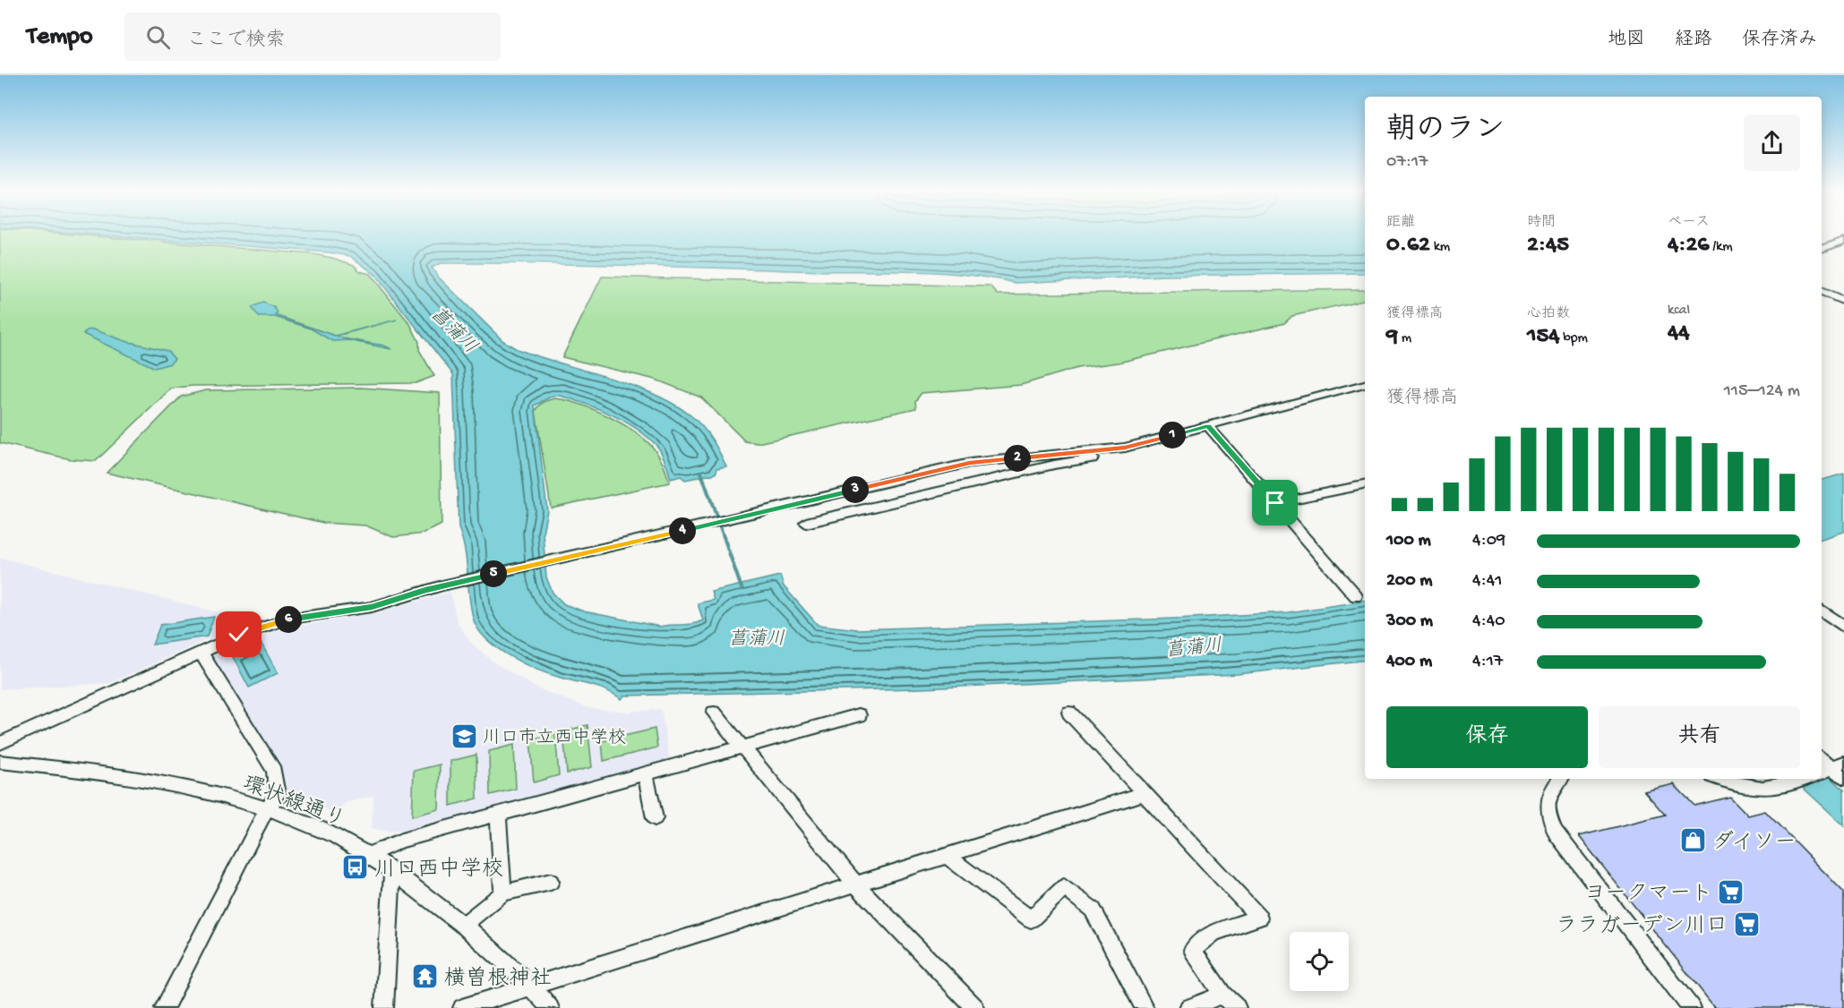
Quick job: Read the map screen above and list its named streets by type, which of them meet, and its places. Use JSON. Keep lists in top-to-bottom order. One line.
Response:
{"streets":{"street":["環状線通り"]},"water":["菖蒲川"],"places":{"school or university":["川口市立西中学校"],"shop":["ダイソー"],"bus stop":["川口西中学校"],"supermarket":["ヨークマート","ララガーデン川口"],"temple":["横曽根神社"]},"page":{"header":"Tempo","search":"ここで検索","nav":["地図","経路","保存済み"],"heading":["朝のラン","07:17"],"stats":[["距離","0.62 km"],["時間","2:45"],["ペース","4:26 /km"],["獲得標高","9 m"],["心拍数","154 bpm"],["kcal","44"]],"chart":["獲得標高","115–124 m"],"pins":["1","2","3","4","5","6"],"list":[{"name":"100 m","note":"4:09"},{"name":"200 m","note":"4:41"},{"name":"300 m","note":"4:40"},{"name":"400 m","note":"4:17"}],"buttons":["保存","共有"]}}
